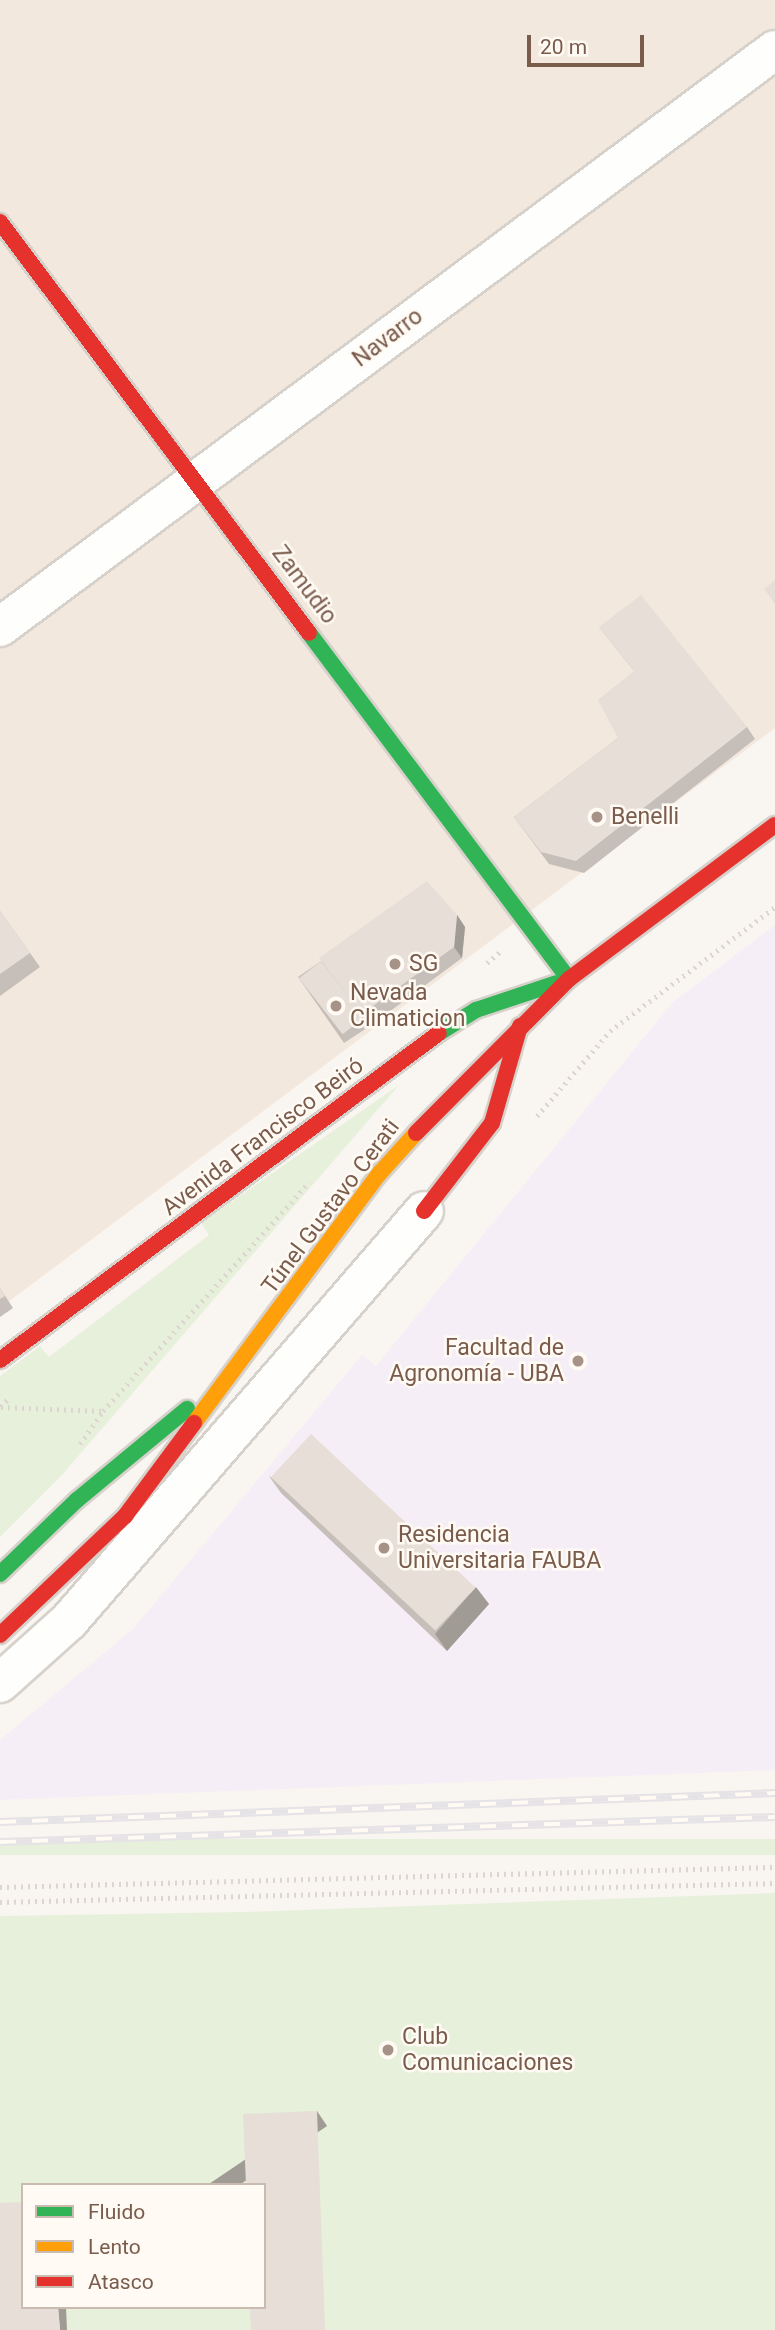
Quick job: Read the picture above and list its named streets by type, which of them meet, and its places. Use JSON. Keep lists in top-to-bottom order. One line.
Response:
{"streets":{"main road":["Zamudio","Avenida Francisco Beiró","Túnel Gustavo Cerati"],"street":["Navarro"]},"crossings":[["Navarro","Zamudio"],["Zamudio","Avenida Francisco Beiró"],["Avenida Francisco Beiró","Túnel Gustavo Cerati"]],"places":["Benelli","SG","Nevada Climaticion","Facultad de Agronomía - UBA","Residencia Universitaria FAUBA","Club Comunicaciones"],"legend":["Fluido","Lento","Atasco"],"scale_bar":"20 m"}
